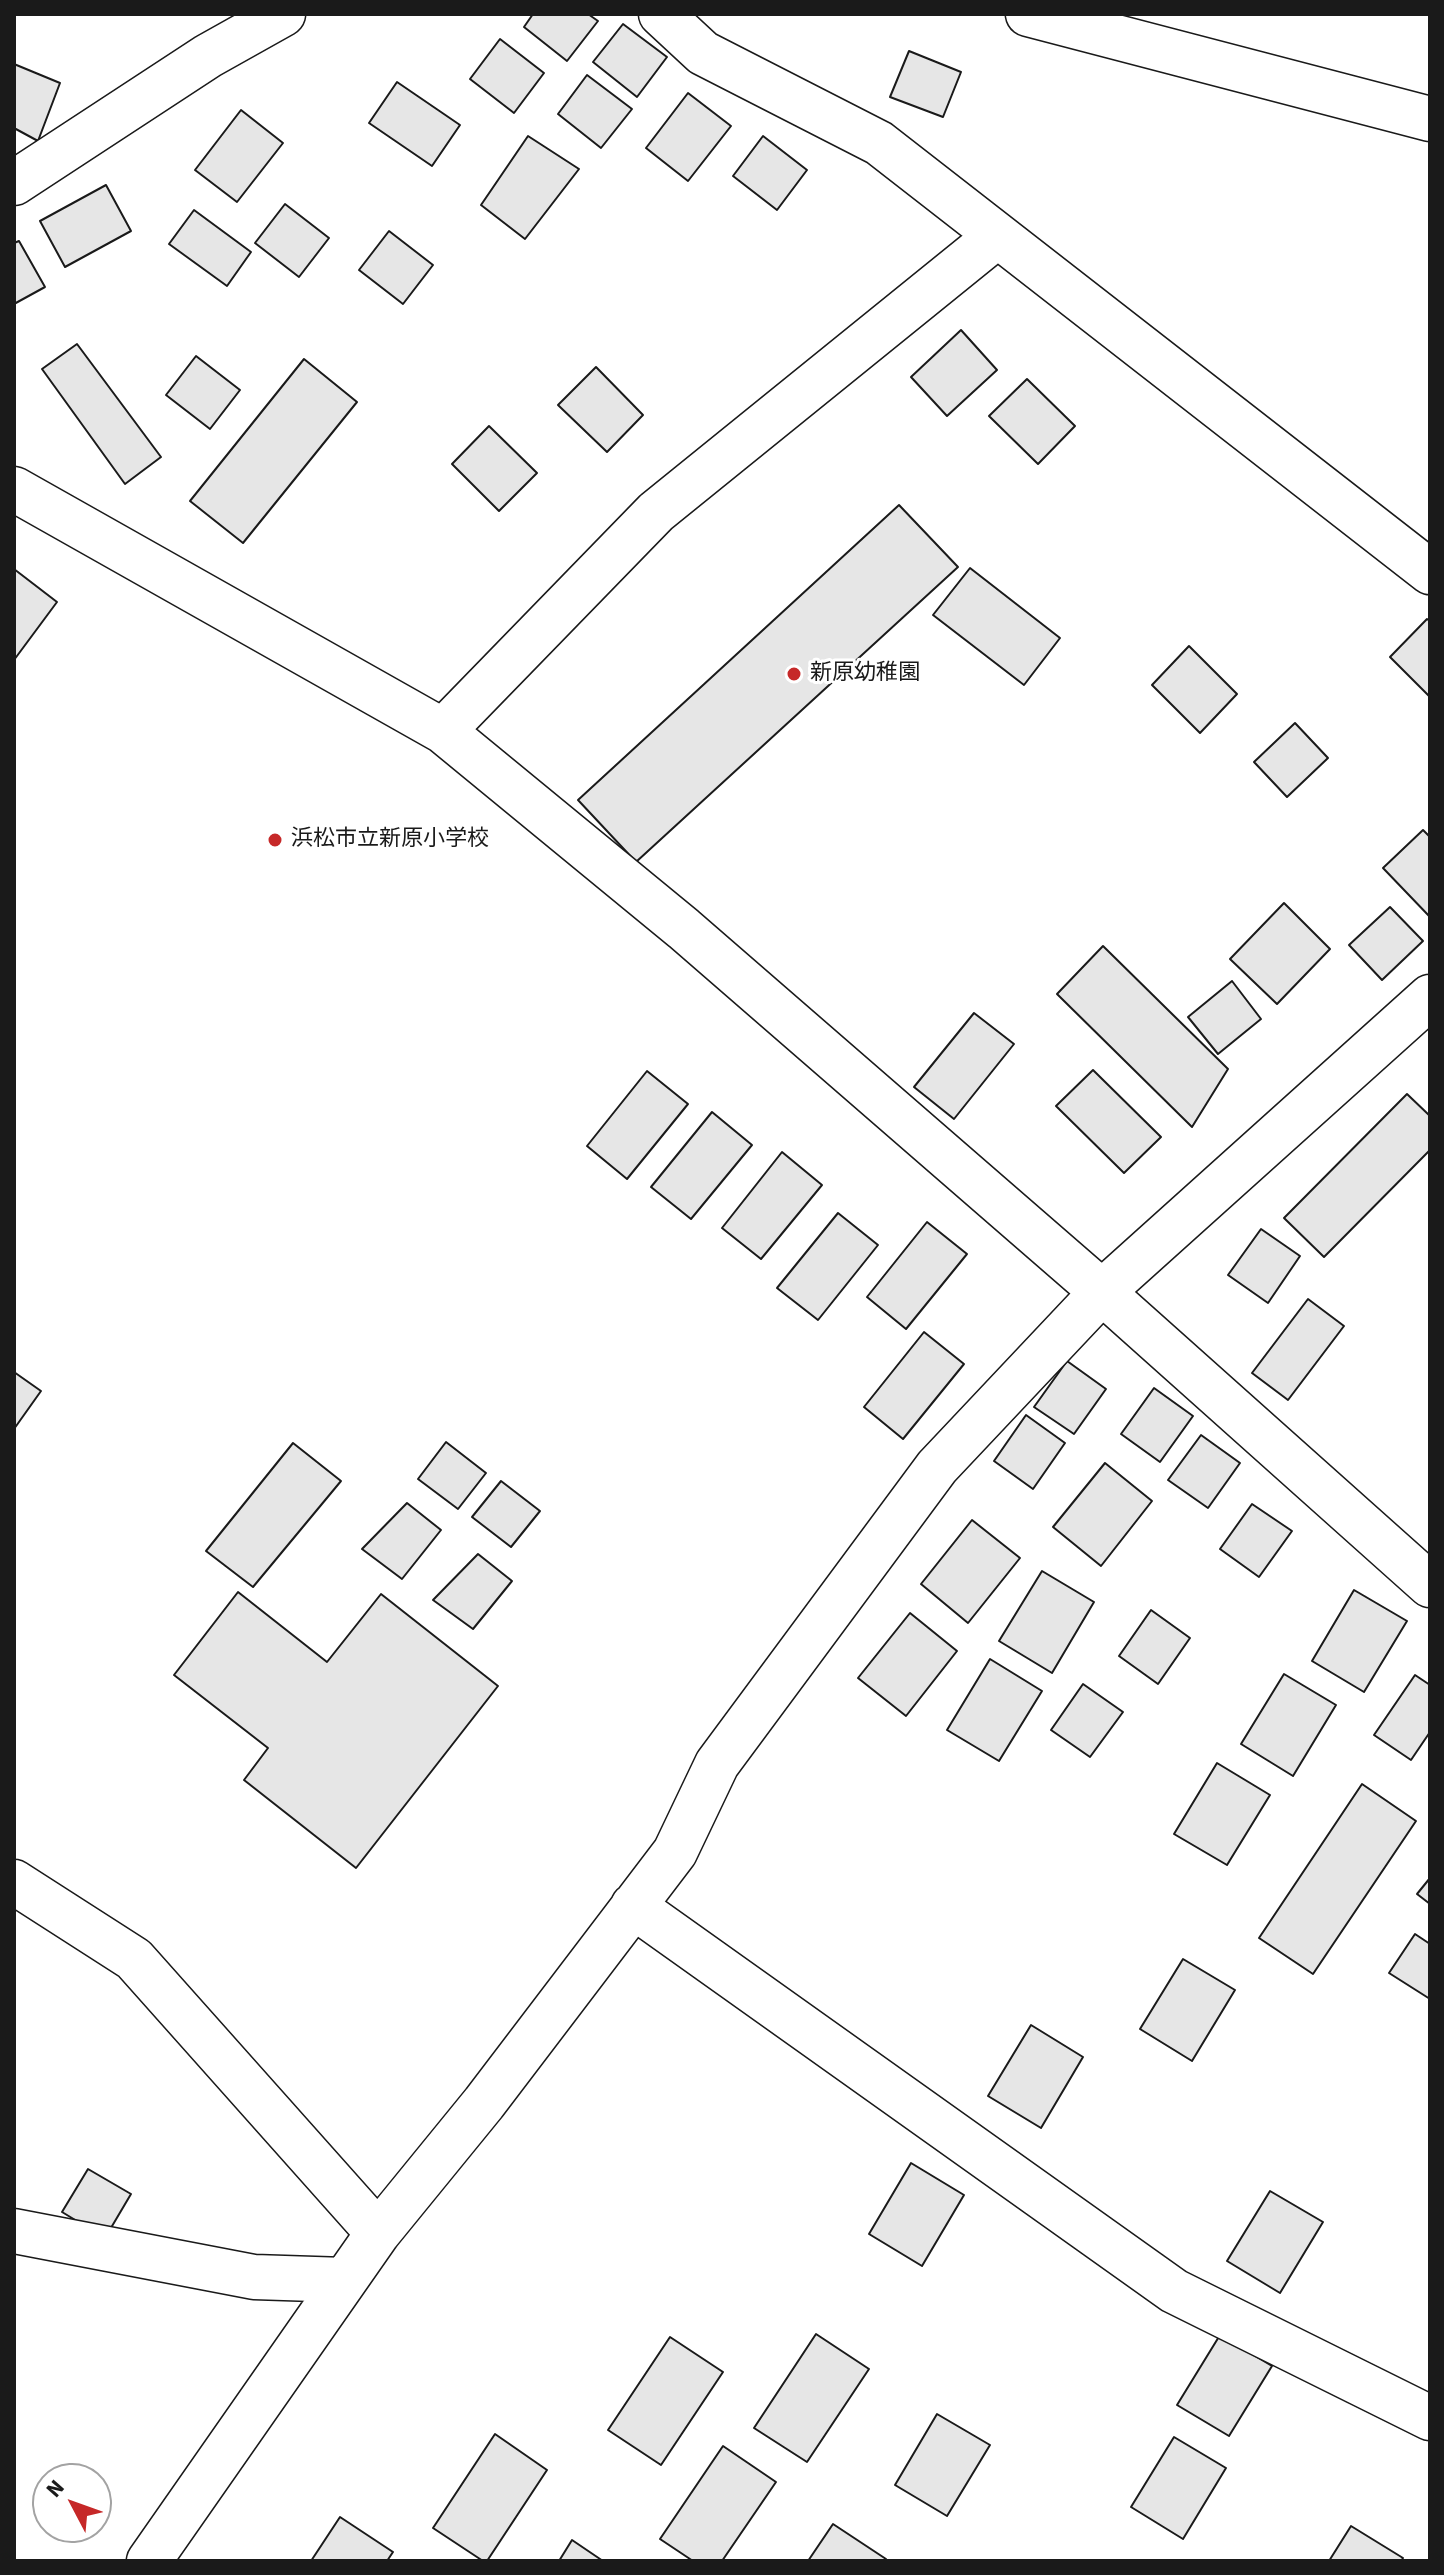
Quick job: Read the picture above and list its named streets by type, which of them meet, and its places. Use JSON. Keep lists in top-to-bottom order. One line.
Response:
{"places":["新原幼稚園","浜松市立新原小学校"],"north":"top left"}
